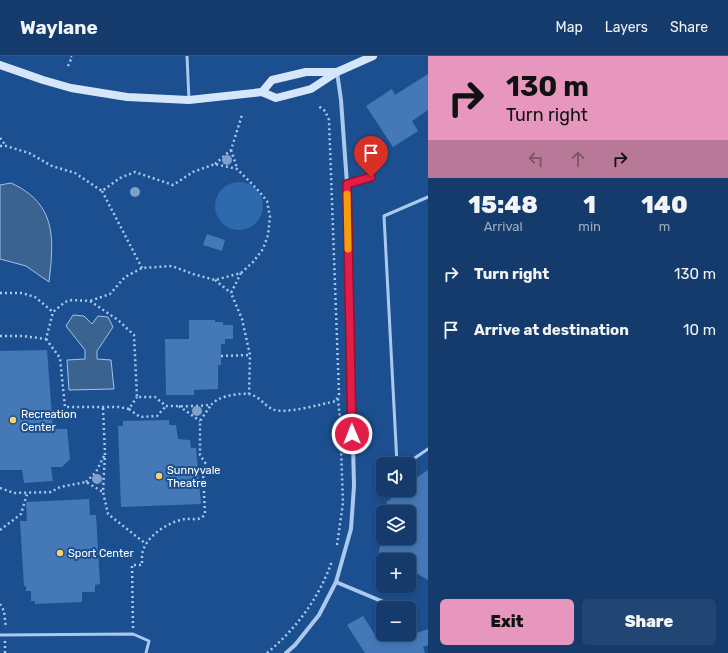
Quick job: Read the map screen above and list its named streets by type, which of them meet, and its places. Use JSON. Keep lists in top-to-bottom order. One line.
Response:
{"places":["Recreation Center","Sunnyvale Theatre","Sport Center"],"page":{"header":"Waylane","nav":["Map","Layers","Share"],"turn":["130 m","Turn right"],"eta":["15:48","Arrival","1","min","140","m"],"list":[{"name":"Turn right","value":"130 m"},{"name":"Arrive at destination","value":"10 m"}],"map_buttons":["+","−"],"buttons":["Exit","Share"]}}
